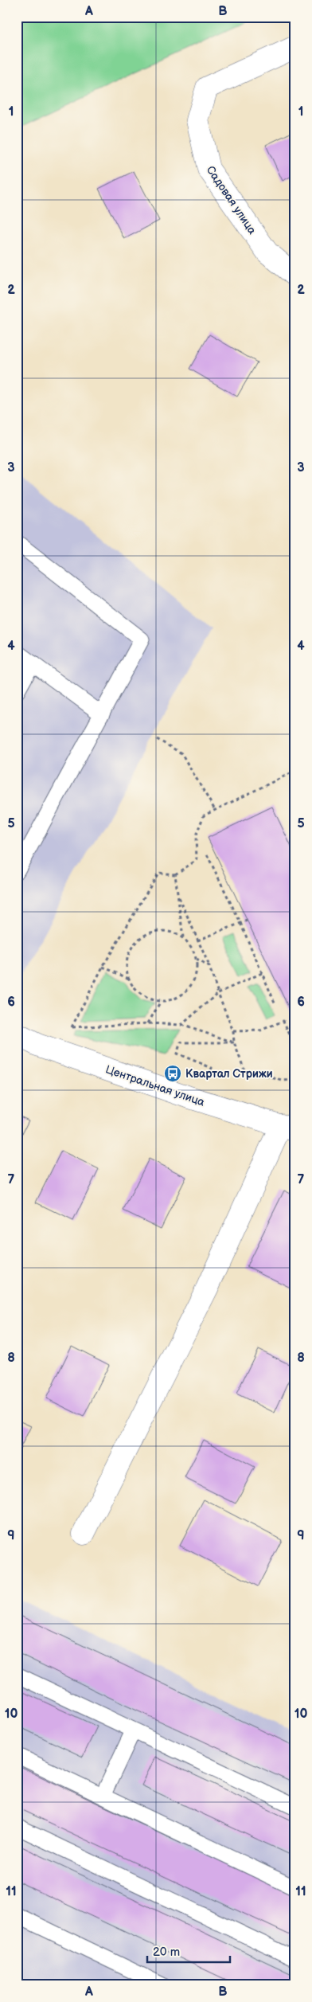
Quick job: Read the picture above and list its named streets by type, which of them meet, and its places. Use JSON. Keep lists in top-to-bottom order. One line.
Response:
{"streets":{"street":["Садовая улица","Центральная улица"]},"places":{"bus stop":["Квартал Стрижи"]},"scale_bar":"20 m","grid":{"columns":["A","B"],"rows":["1","2","3","4","5","6","7","8","9","10","11"]}}
